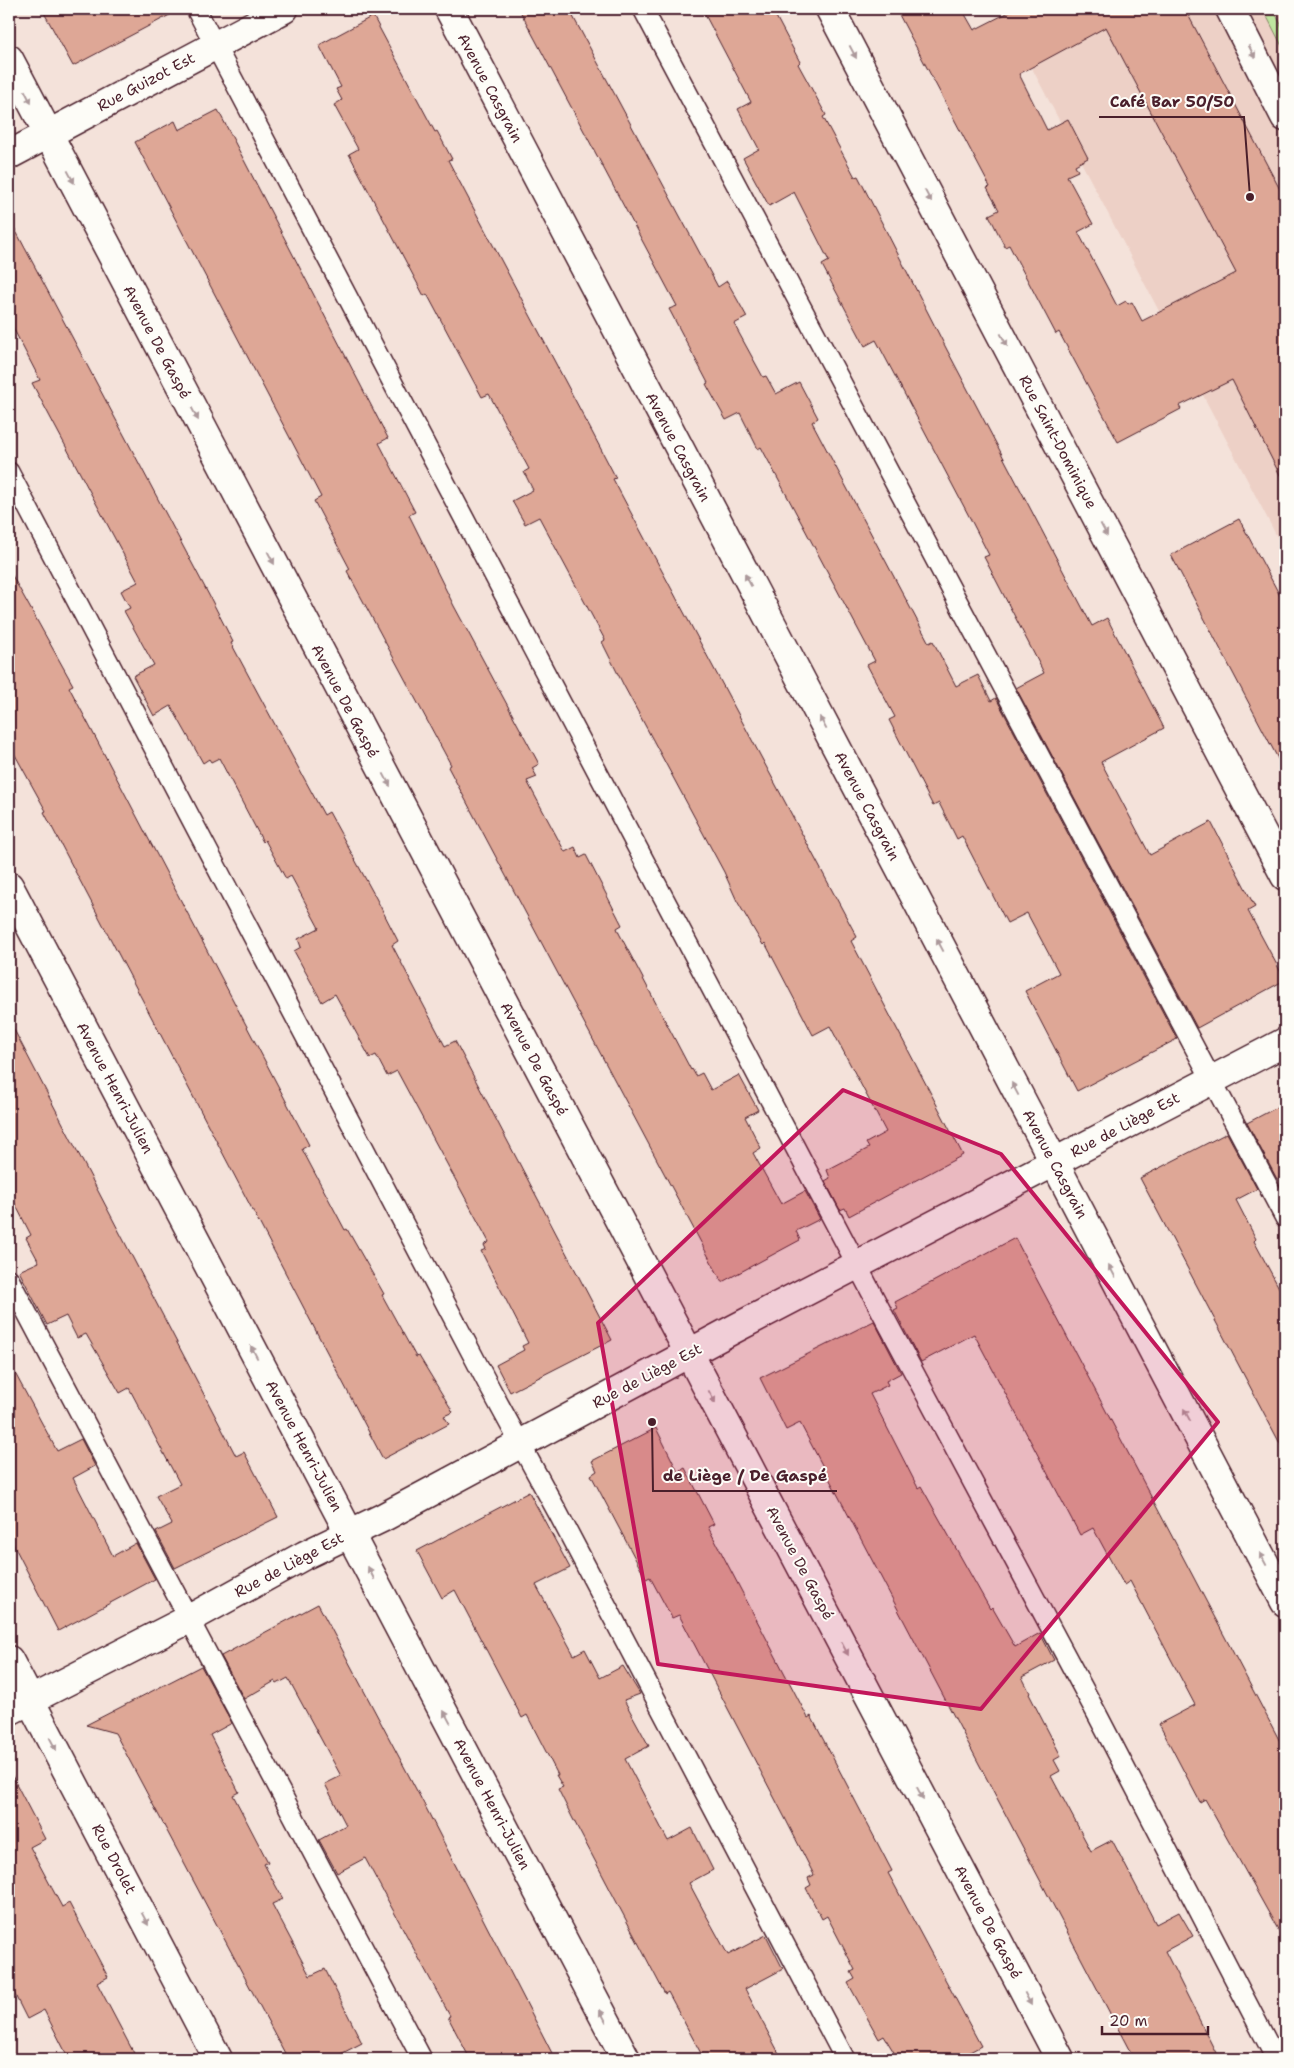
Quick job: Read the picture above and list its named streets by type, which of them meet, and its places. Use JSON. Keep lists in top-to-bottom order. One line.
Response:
{"streets":{"street":["Rue Guizot Est","Avenue Casgrain","Avenue De Gaspé","Rue Saint-Dominique","Avenue Henri-Julien","Rue de Liège Est","Rue Drolet"]},"crossings":[["Rue Guizot Est","Avenue De Gaspé"],["Avenue Casgrain","Rue de Liège Est"],["Avenue De Gaspé","Rue de Liège Est"],["Avenue Henri-Julien","Rue de Liège Est"],["Rue de Liège Est","Rue Drolet"]],"one_way":["Avenue Casgrain","Avenue De Gaspé","Rue Saint-Dominique","Avenue Henri-Julien","Rue Drolet"],"places":["Café Bar 50/50","de Liège / De Gaspé"],"scale_bar":"20 m"}
